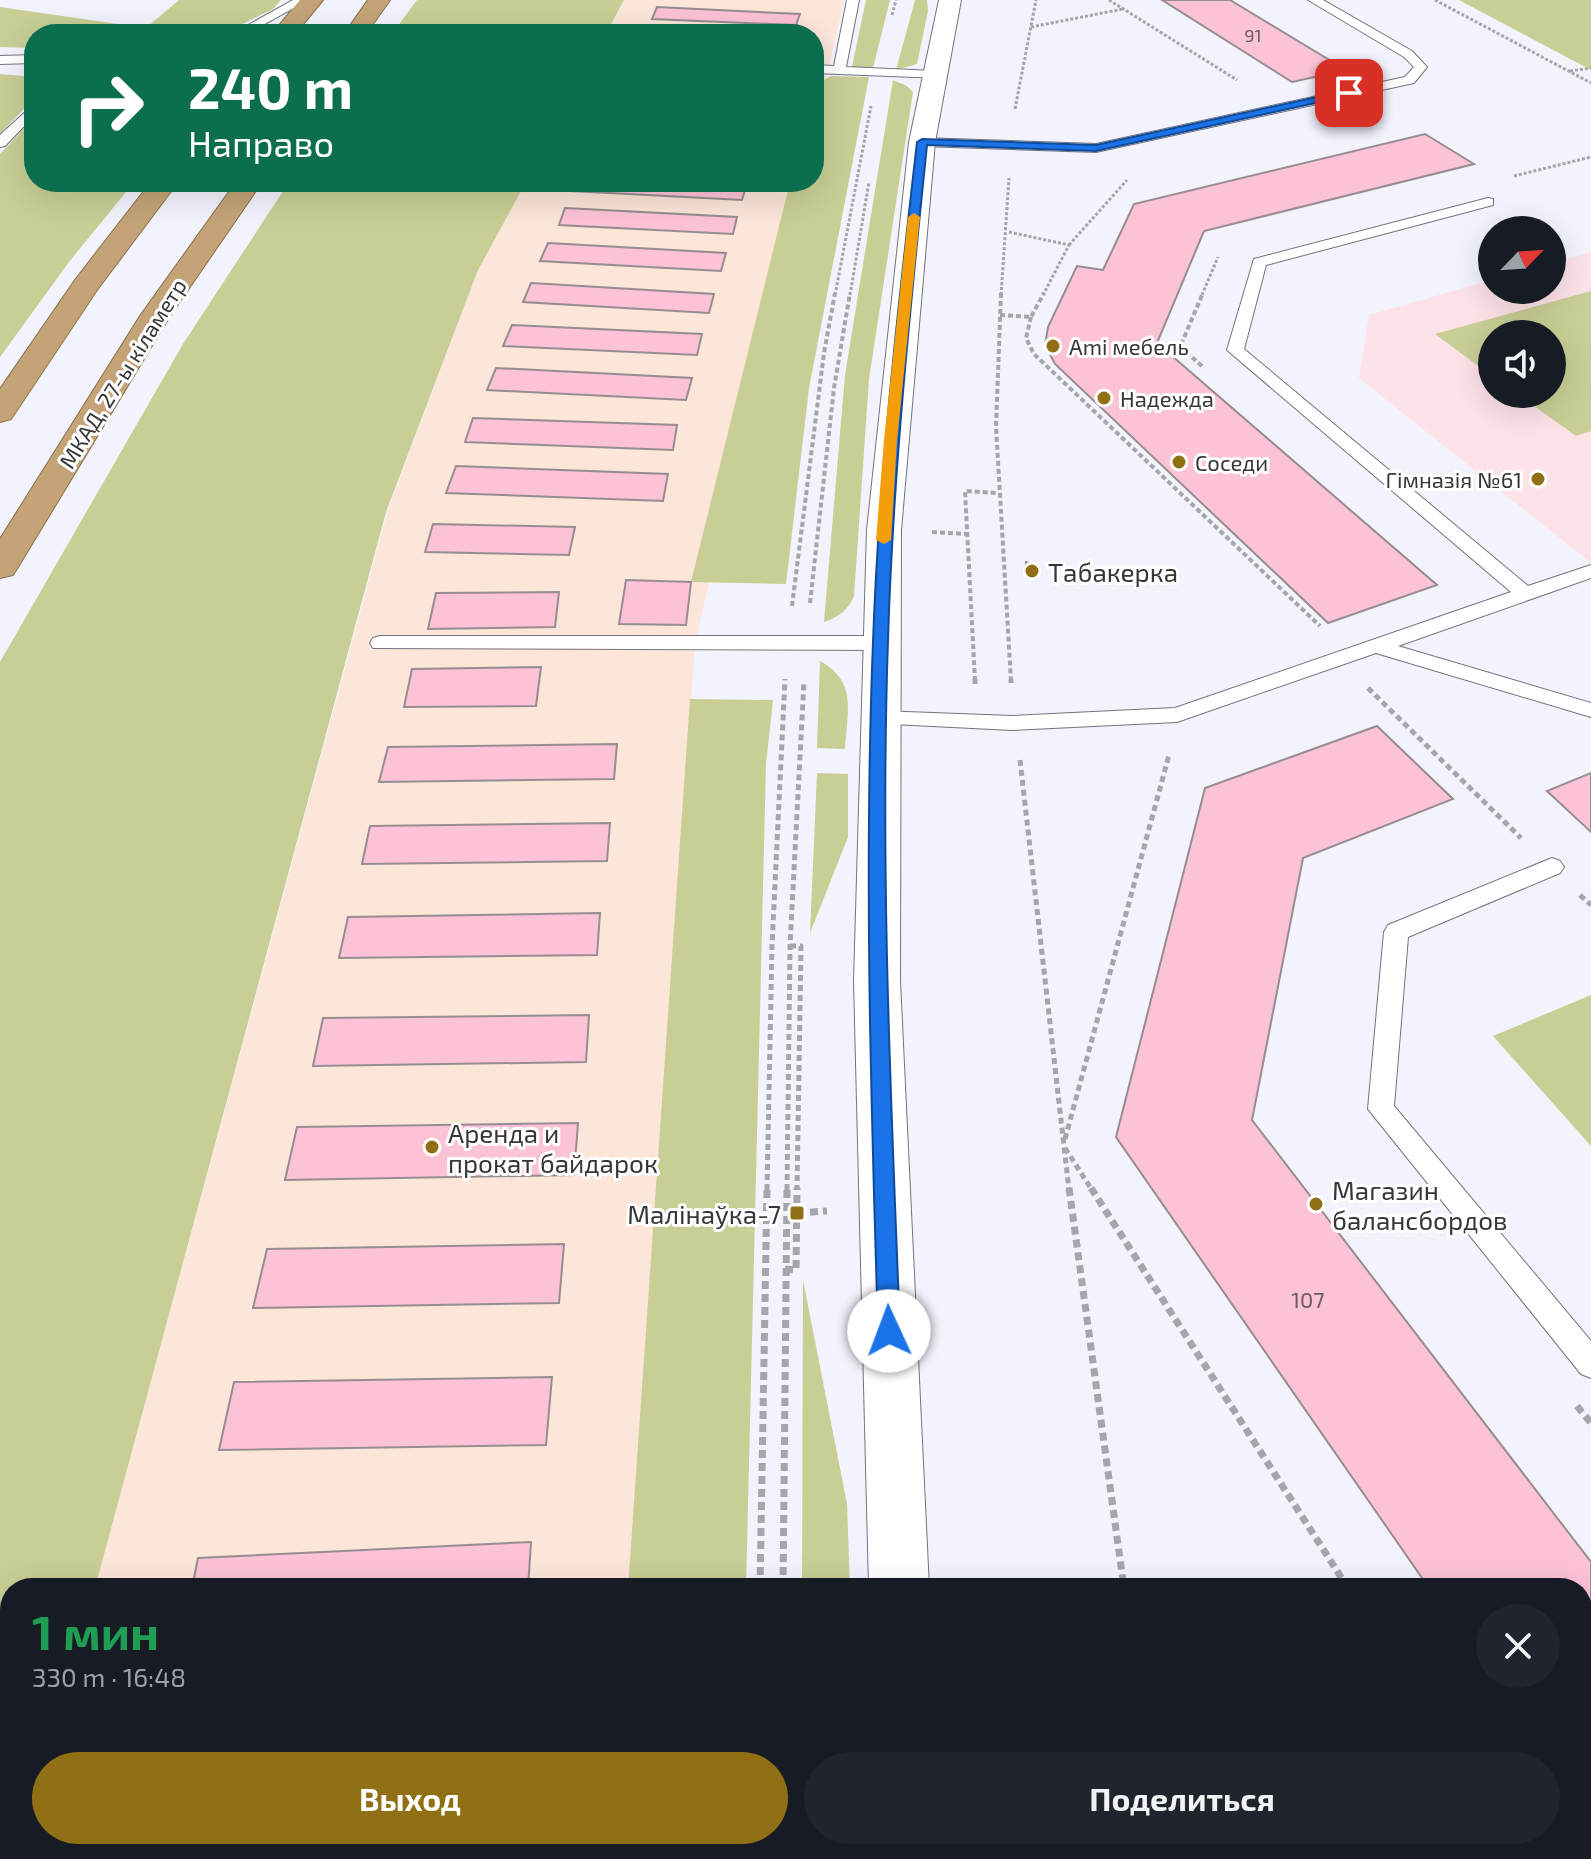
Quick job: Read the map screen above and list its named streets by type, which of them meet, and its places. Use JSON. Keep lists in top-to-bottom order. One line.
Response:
{"streets":{"highway":["МКАД, 27-ы кіламетр"]},"places":{"other":["Ami мебель","Надежда","Соседи","Гімназія №61","Табакерка","Аренда и прокат байдарок","Магазин балансбордов"],"transit":["Малінаўка-7"]},"house_numbers":["91","107"],"north":"top right","page":{"turn":["240 m","Направо"],"heading":["1 мин","330 m · 16:48"],"buttons":["Выход","Поделиться"]}}
